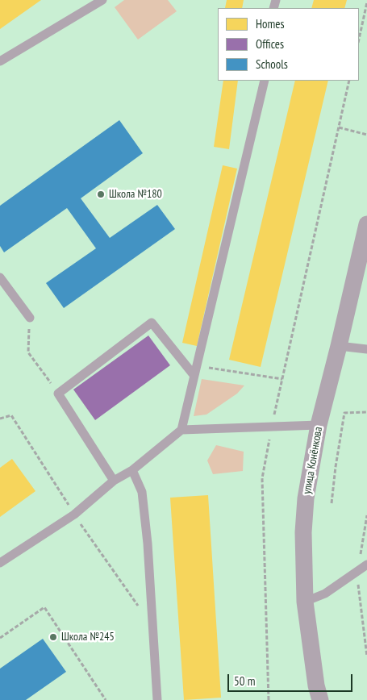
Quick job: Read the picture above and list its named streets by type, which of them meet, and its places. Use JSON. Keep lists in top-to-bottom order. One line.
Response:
{"streets":{"street":["улица Конёнкова"]},"places":["Школа №180","Школа №245"],"legend":["Homes","Offices","Schools"],"scale_bar":"50 m"}
